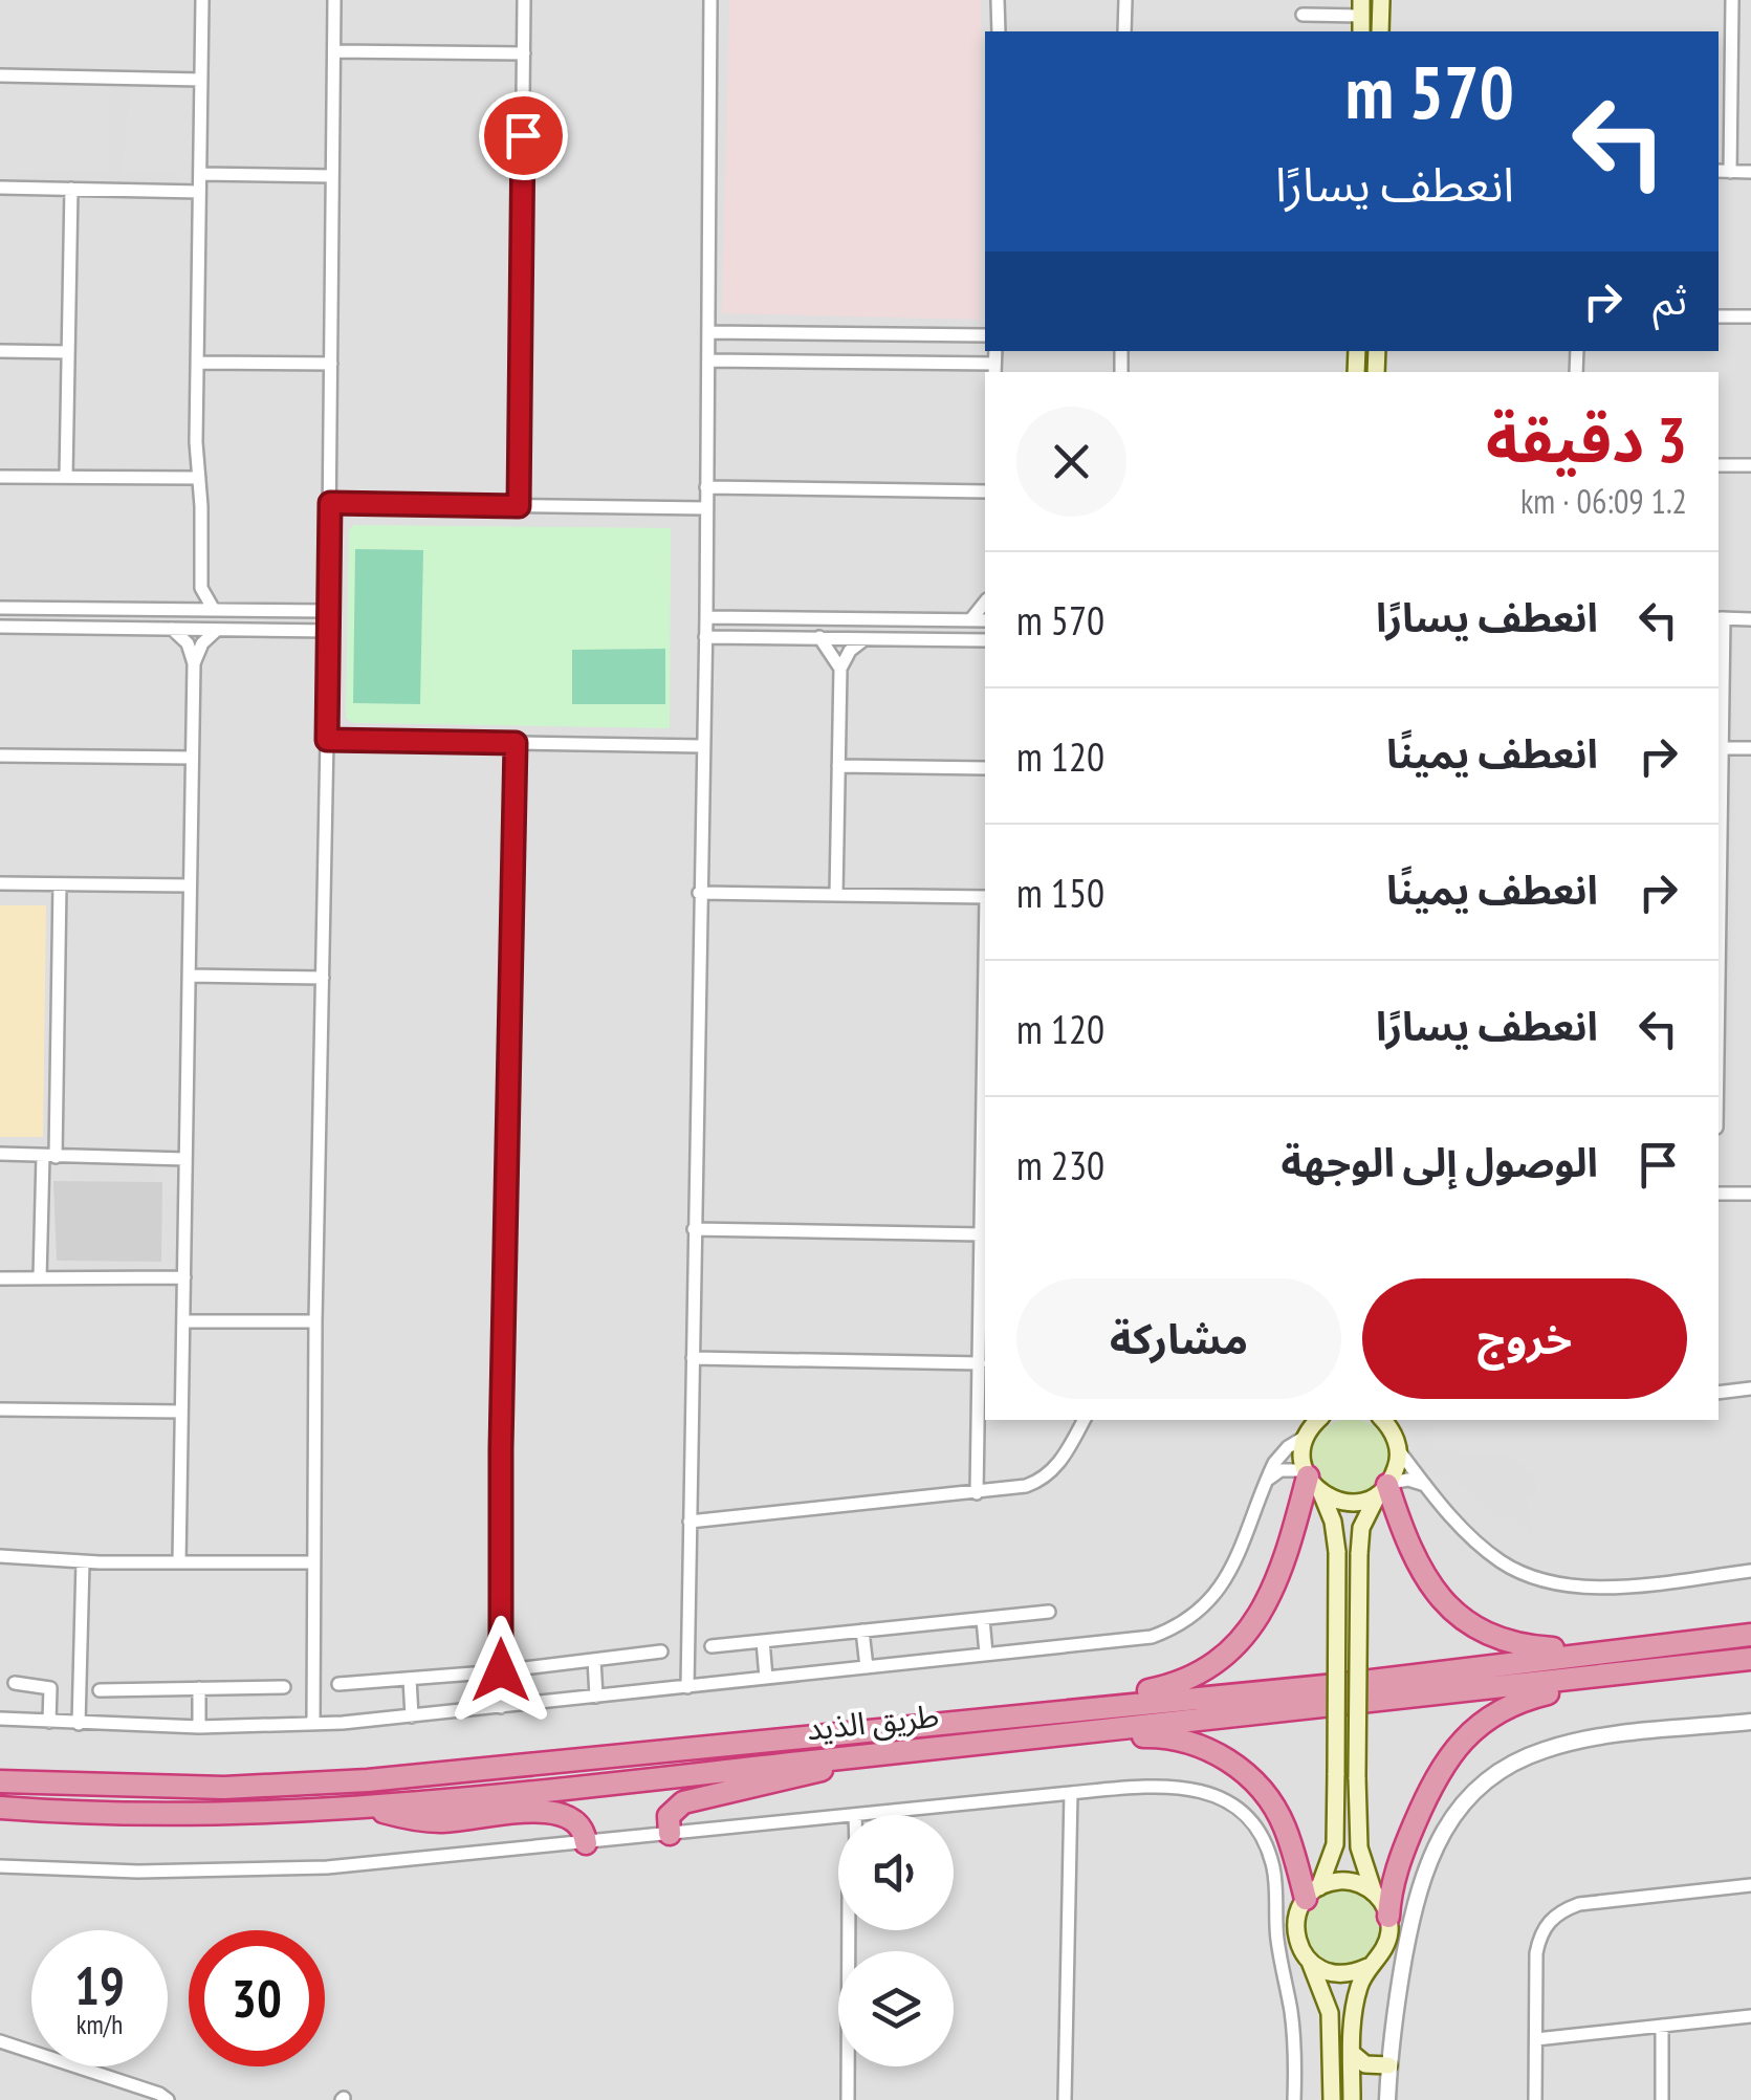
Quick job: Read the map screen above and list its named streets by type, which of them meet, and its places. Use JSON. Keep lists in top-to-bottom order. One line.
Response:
{"streets":{"highway":["طريق الذيد"]},"page":{"turn":["570 m","انعطف يسارًا"],"then":"ثم","heading":["3 دقيقة","1.2 km · 06:09"],"list":[{"name":"انعطف يسارًا","value":"570 m"},{"name":"انعطف يمينًا","value":"120 m"},{"name":"انعطف يمينًا","value":"150 m"},{"name":"انعطف يسارًا","value":"120 m"},{"name":"الوصول إلى الوجهة","value":"230 m"}],"buttons":["خروج","مشاركة"],"speed":"19 km/h","limit":"30"}}
